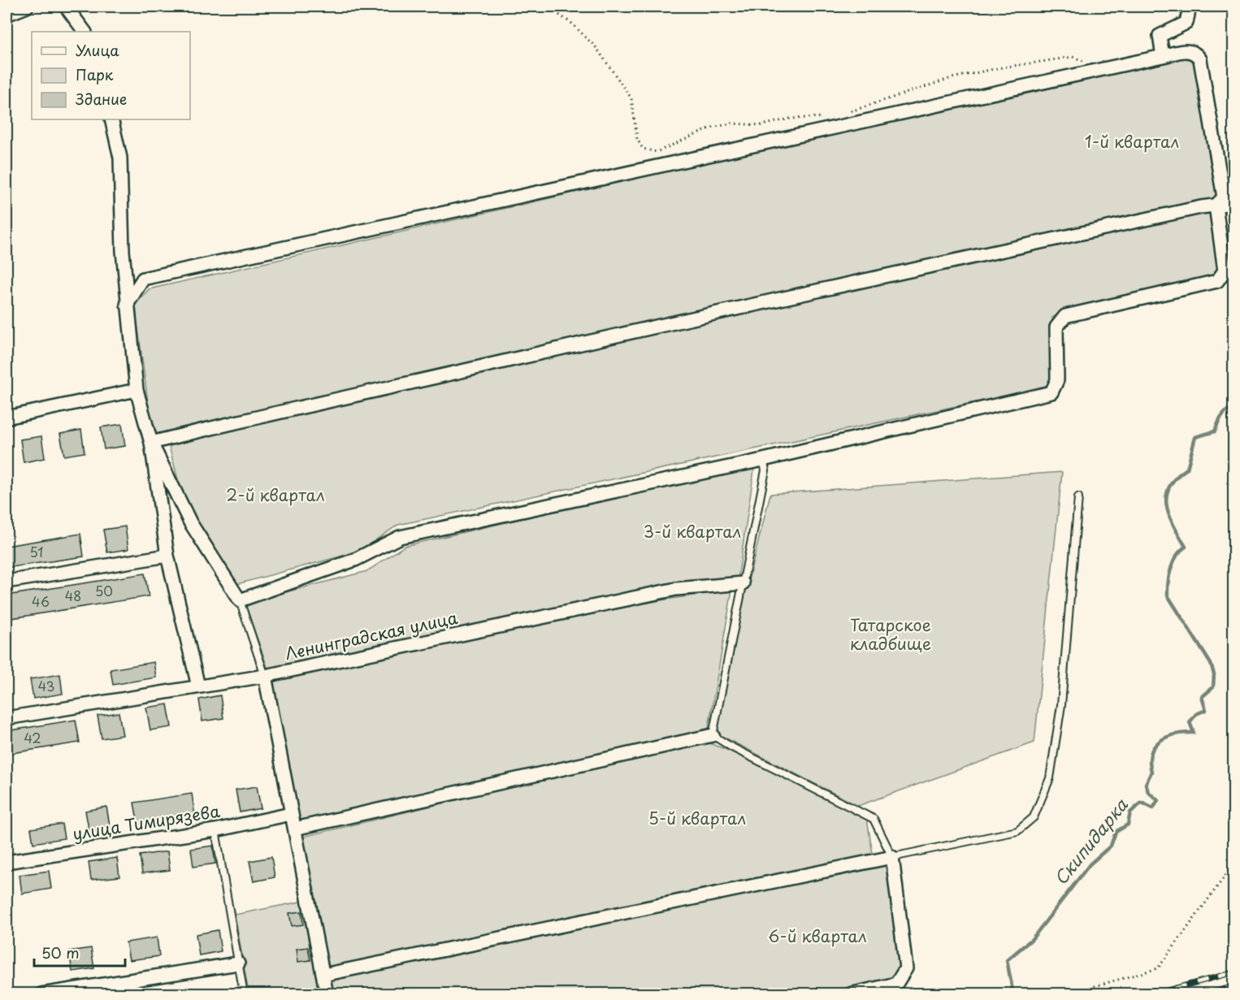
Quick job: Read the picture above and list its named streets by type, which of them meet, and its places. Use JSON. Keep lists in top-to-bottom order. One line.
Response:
{"streets":{"street":["Ленинградская улица","улица Тимирязева"]},"water":["Скипидарка"],"parks":["1-й квартал","2-й квартал","3-й квартал","Татарское кладбище","5-й квартал","6-й квартал"],"house_numbers":["51","50","48","46","43","42"],"legend":["Улица","Парк","Здание"],"scale_bar":"50 m"}
